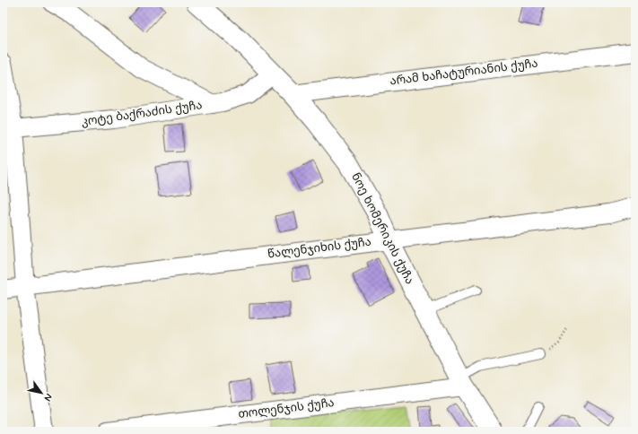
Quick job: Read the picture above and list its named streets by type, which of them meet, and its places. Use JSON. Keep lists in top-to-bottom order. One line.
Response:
{"streets":{"street":["არამ ხაჩატურიანის ქუჩა","კოტე ბაქრაძის ქუჩა","ნოე ხომერიკის ქუჩა","წალენჯიხის ქუჩა","თოლენჯის ქუჩა"]},"crossings":[["არამ ხაჩატურიანის ქუჩა","ნოე ხომერიკის ქუჩა"],["კოტე ბაქრაძის ქუჩა","ნოე ხომერიკის ქუჩა"],["ნოე ხომერიკის ქუჩა","წალენჯიხის ქუჩა"],["ნოე ხომერიკის ქუჩა","თოლენჯის ქუჩა"]],"north":"bottom right"}
